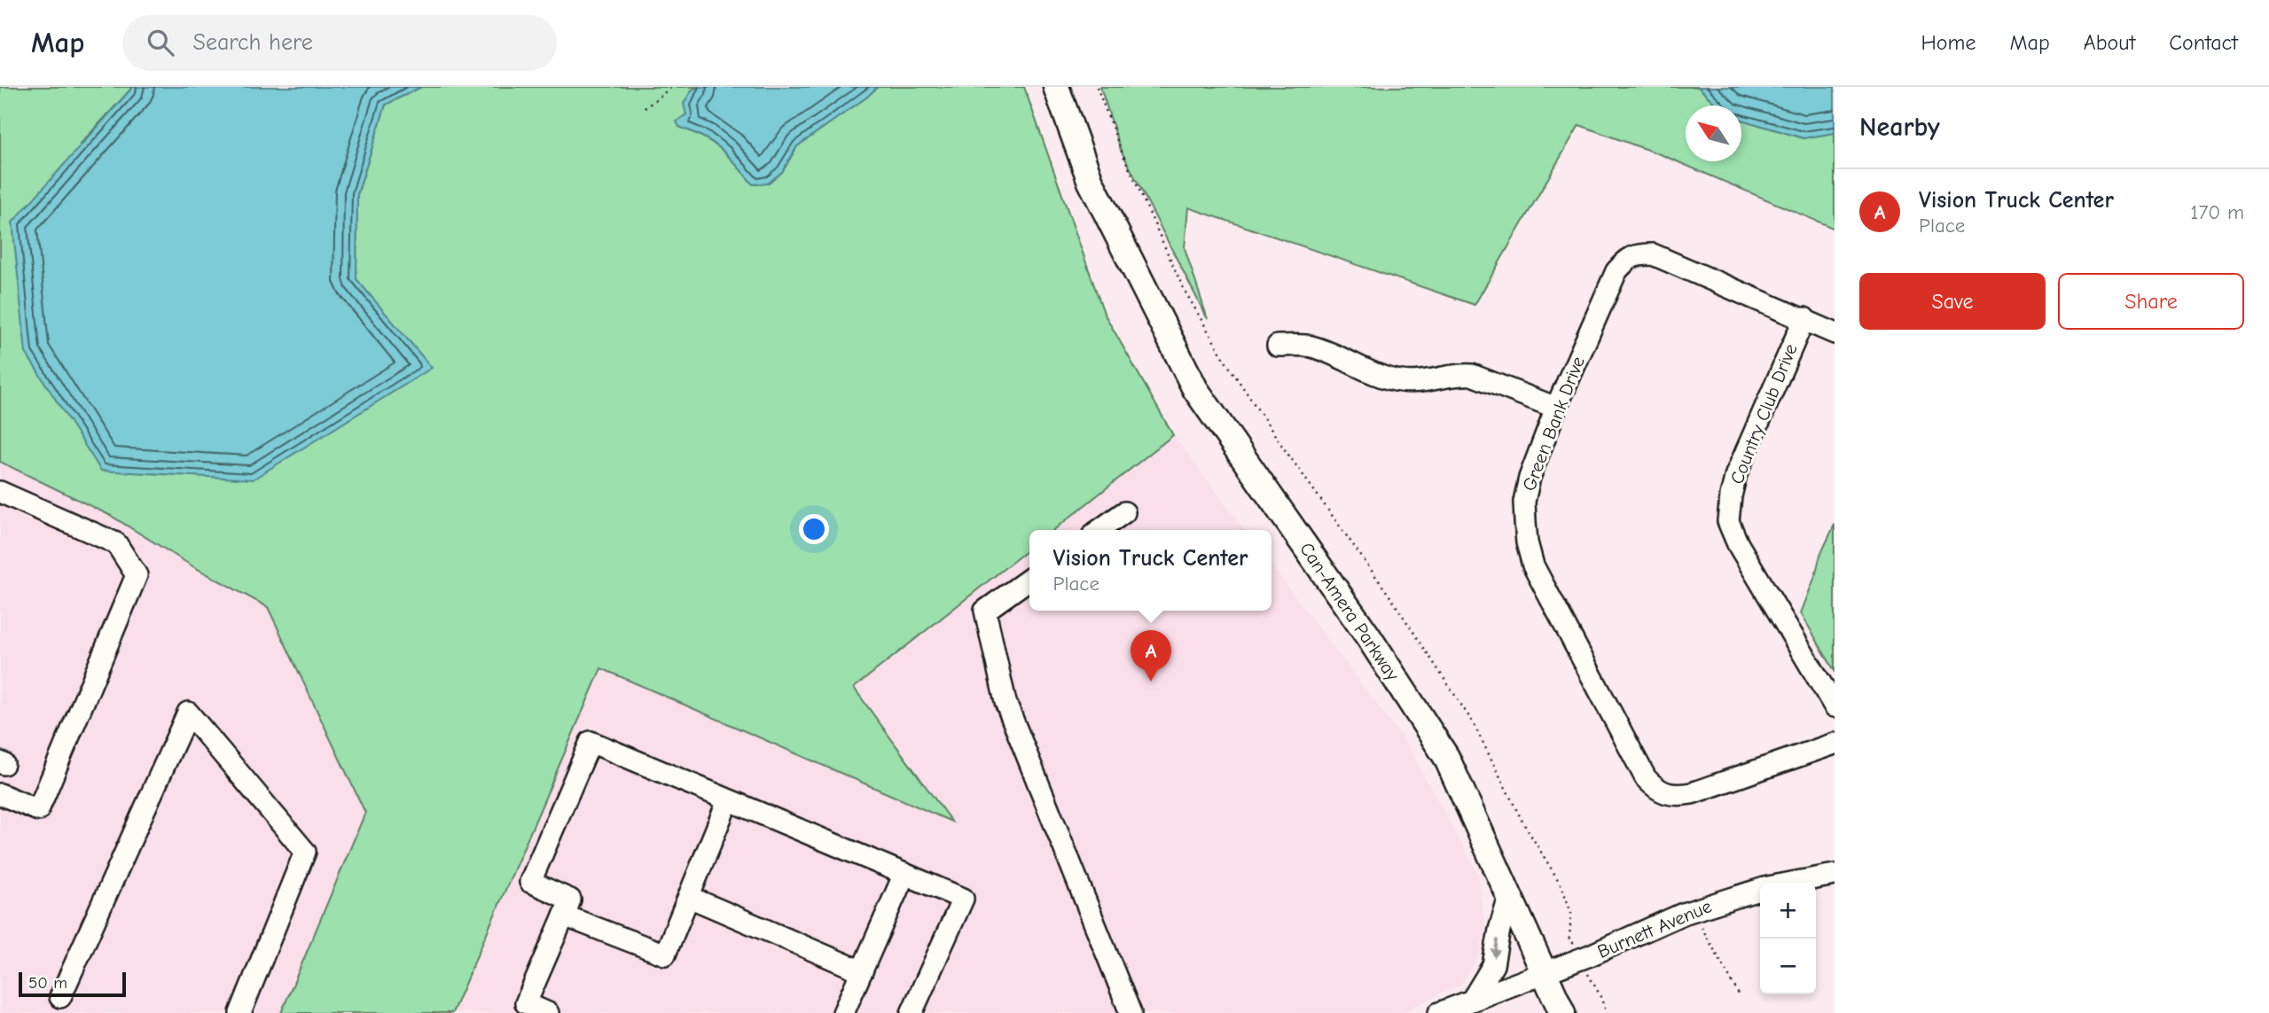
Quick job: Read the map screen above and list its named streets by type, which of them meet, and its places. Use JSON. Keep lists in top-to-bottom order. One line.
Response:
{"streets":{"main road":["Can-Amera Parkway"],"street":["Country Club Drive","Green Bank Drive","Burnett Avenue"]},"crossings":[["Country Club Drive","Green Bank Drive"],["Can-Amera Parkway","Burnett Avenue"]],"scale_bar":"50 m","north":"top left","page":{"header":"Map","search":"Search here","nav":["Home","Map","About","Contact"],"heading":"Nearby","list":[{"mark":"A","name":"Vision Truck Center","note":"Place","value":"170 m"}],"buttons":["Save","Share"],"popup":["Vision Truck Center","Place"],"pins":"A","map_buttons":["+","−"],"scale":"50 m"}}
